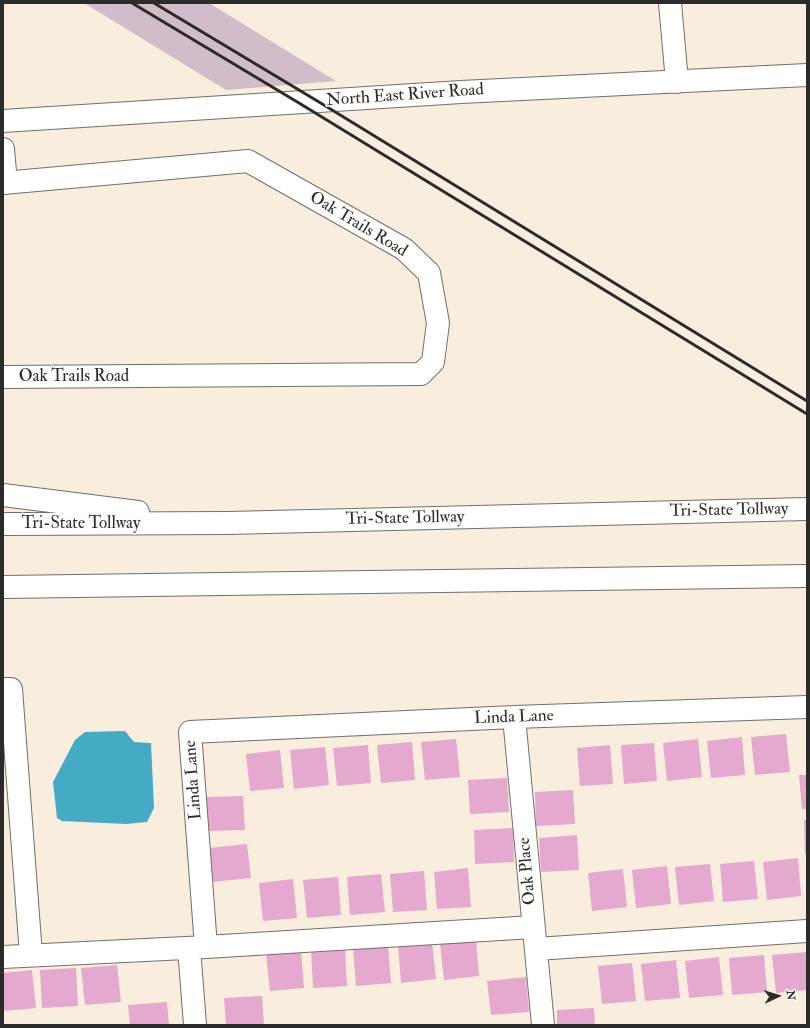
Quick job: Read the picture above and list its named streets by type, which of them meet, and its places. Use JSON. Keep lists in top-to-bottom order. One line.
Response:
{"streets":{"main road":["North East River Road","Oak Trails Road","Tri-State Tollway","Linda Lane","Oak Place"]},"crossings":[["Linda Lane","Oak Place"]],"north":"right"}
